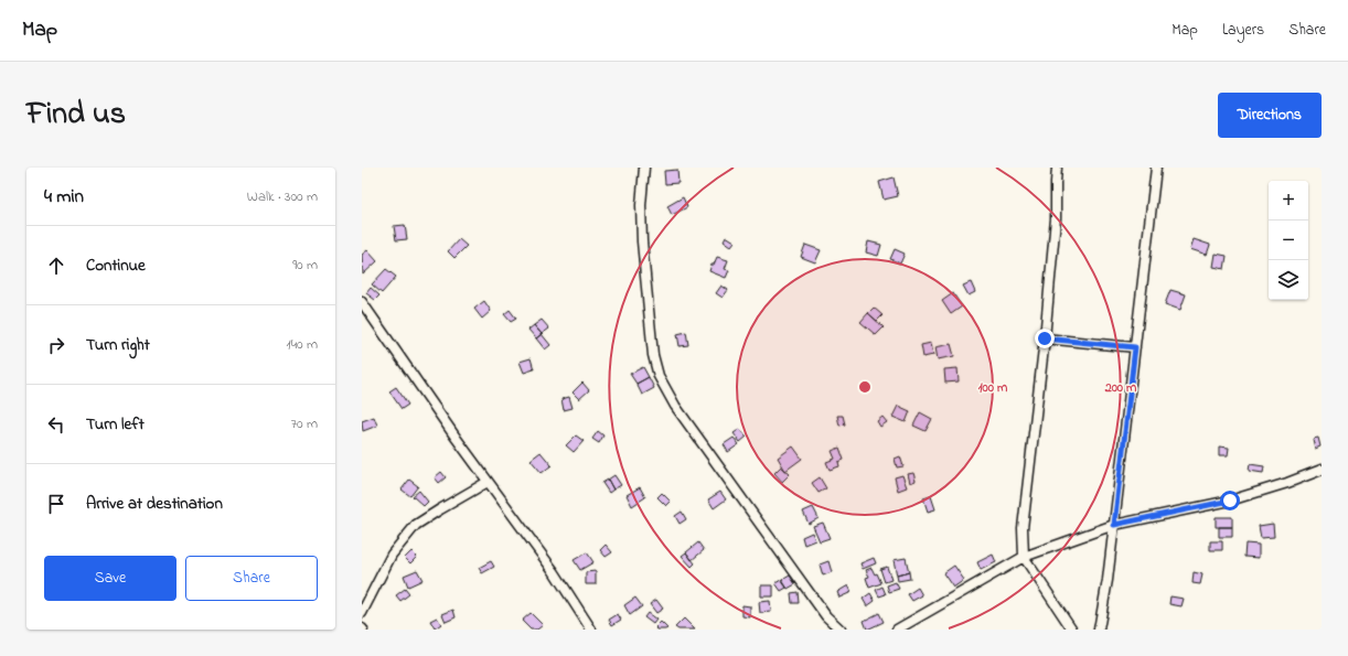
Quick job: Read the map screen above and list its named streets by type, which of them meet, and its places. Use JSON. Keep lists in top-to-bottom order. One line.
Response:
{"page":{"header":"Map","nav":["Map","Layers","Share"],"title":"Find us","buttons":["Directions",["Save","Share"]],"heading":["4 min","Walk · 300 m"],"map_buttons":["+","−"],"list":[["Continue","90 m"],["Turn right","140 m"],["Turn left","70 m"],"Arrive at destination"]},"rings":["100 m","200 m"]}
